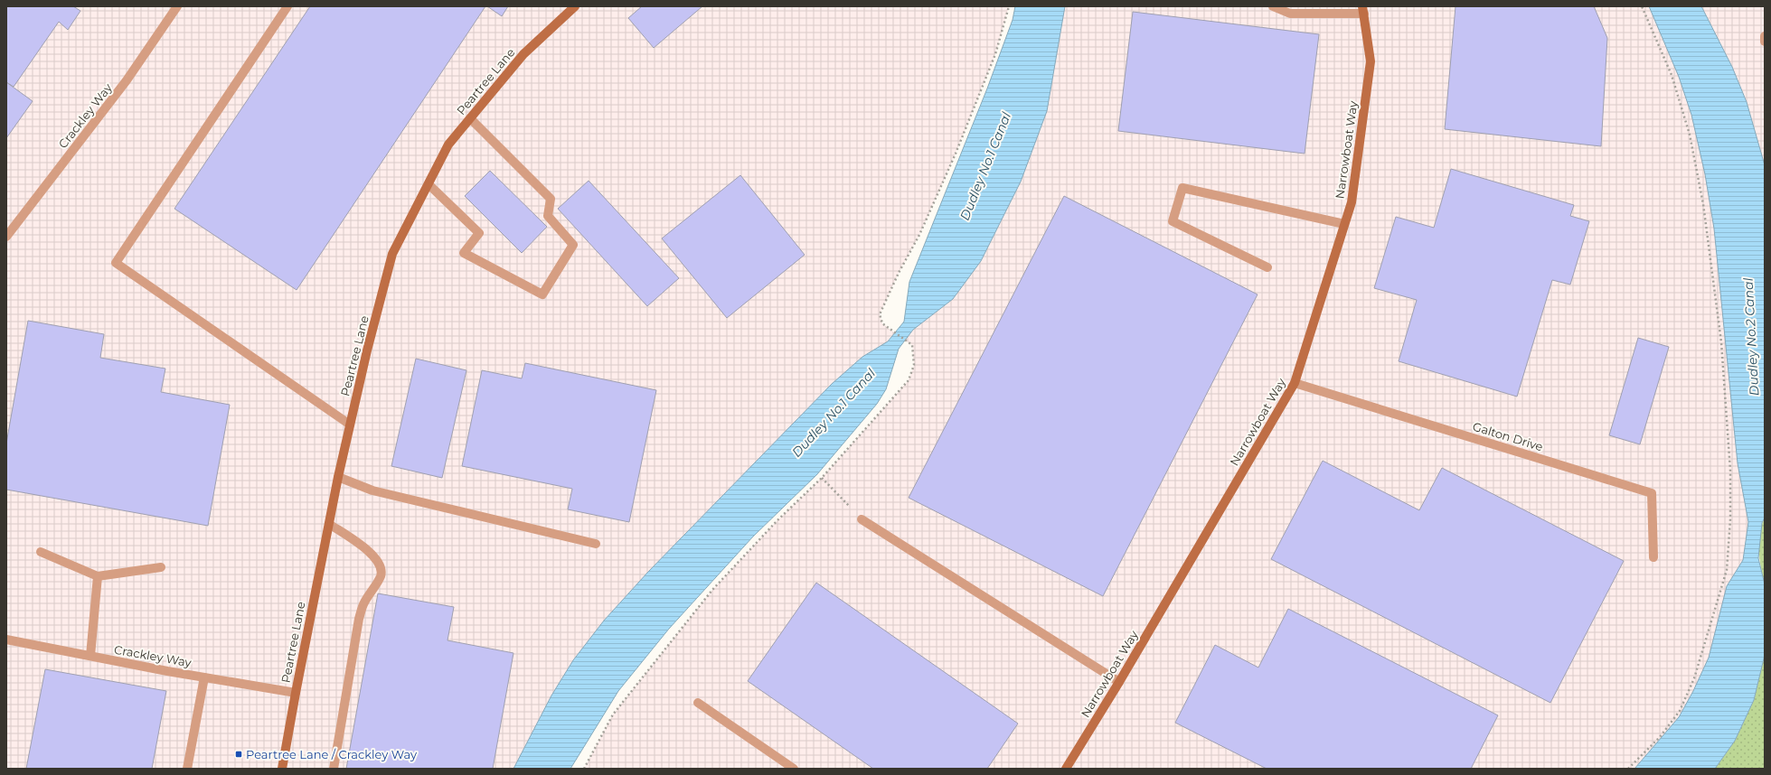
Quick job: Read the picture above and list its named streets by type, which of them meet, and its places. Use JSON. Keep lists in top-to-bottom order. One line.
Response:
{"streets":{"street":["Peartree Lane","Crackley Way","Narrowboat Way","Galton Drive"]},"crossings":[["Peartree Lane","Crackley Way"],["Narrowboat Way","Galton Drive"]],"water":["Dudley No.1 Canal","Dudley No.2 Canal"],"places":{"transit":["Peartree Lane / Crackley Way"]}}
